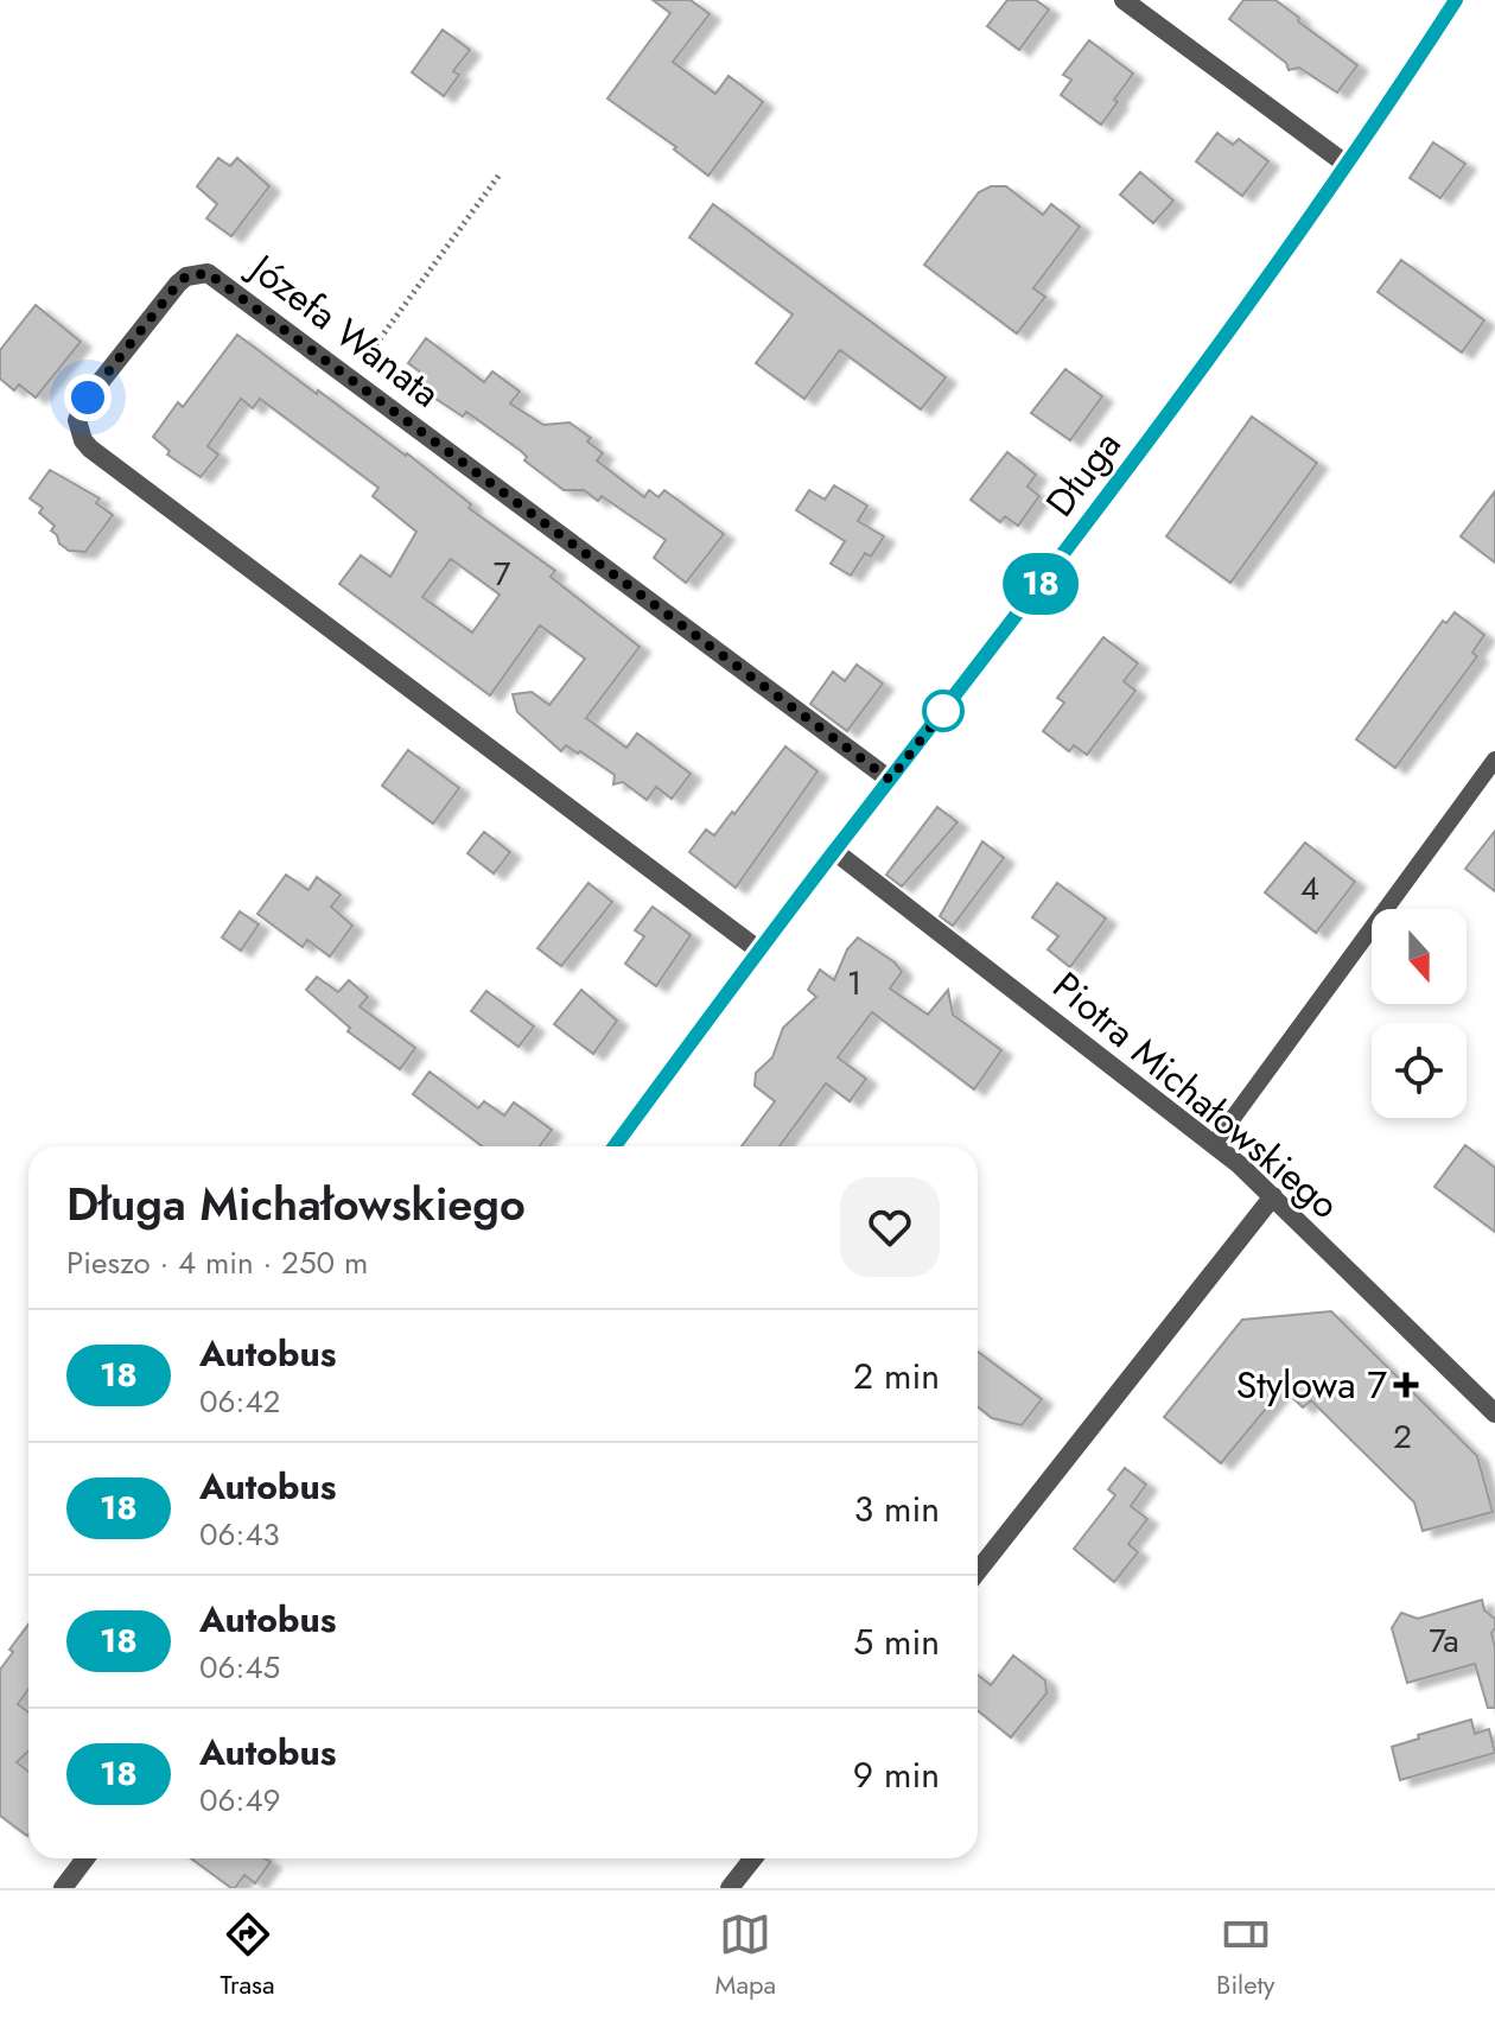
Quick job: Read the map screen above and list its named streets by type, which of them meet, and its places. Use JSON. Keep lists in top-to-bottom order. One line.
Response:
{"streets":{"street":["Józefa Wanata","Długa","Piotra Michałowskiego"]},"crossings":[["Józefa Wanata","Długa"],["Długa","Piotra Michałowskiego"]],"places":{"health":["Stylowa 7"]},"lines":["bus line 18"],"house_numbers":["7","4","1","2","7a"],"north":"bottom","page":{"on_map":"18","heading":["Długa Michałowskiego","Pieszo · 4 min · 250 m"],"list":[{"mark":"18","name":"Autobus","note":"06:42","value":"2 min"},{"mark":"18","name":"Autobus","note":"06:43","value":"3 min"},{"mark":"18","name":"Autobus","note":"06:45","value":"5 min"},{"mark":"18","name":"Autobus","note":"06:49","value":"9 min"}],"tabs":["Trasa","Mapa","Bilety"]}}
